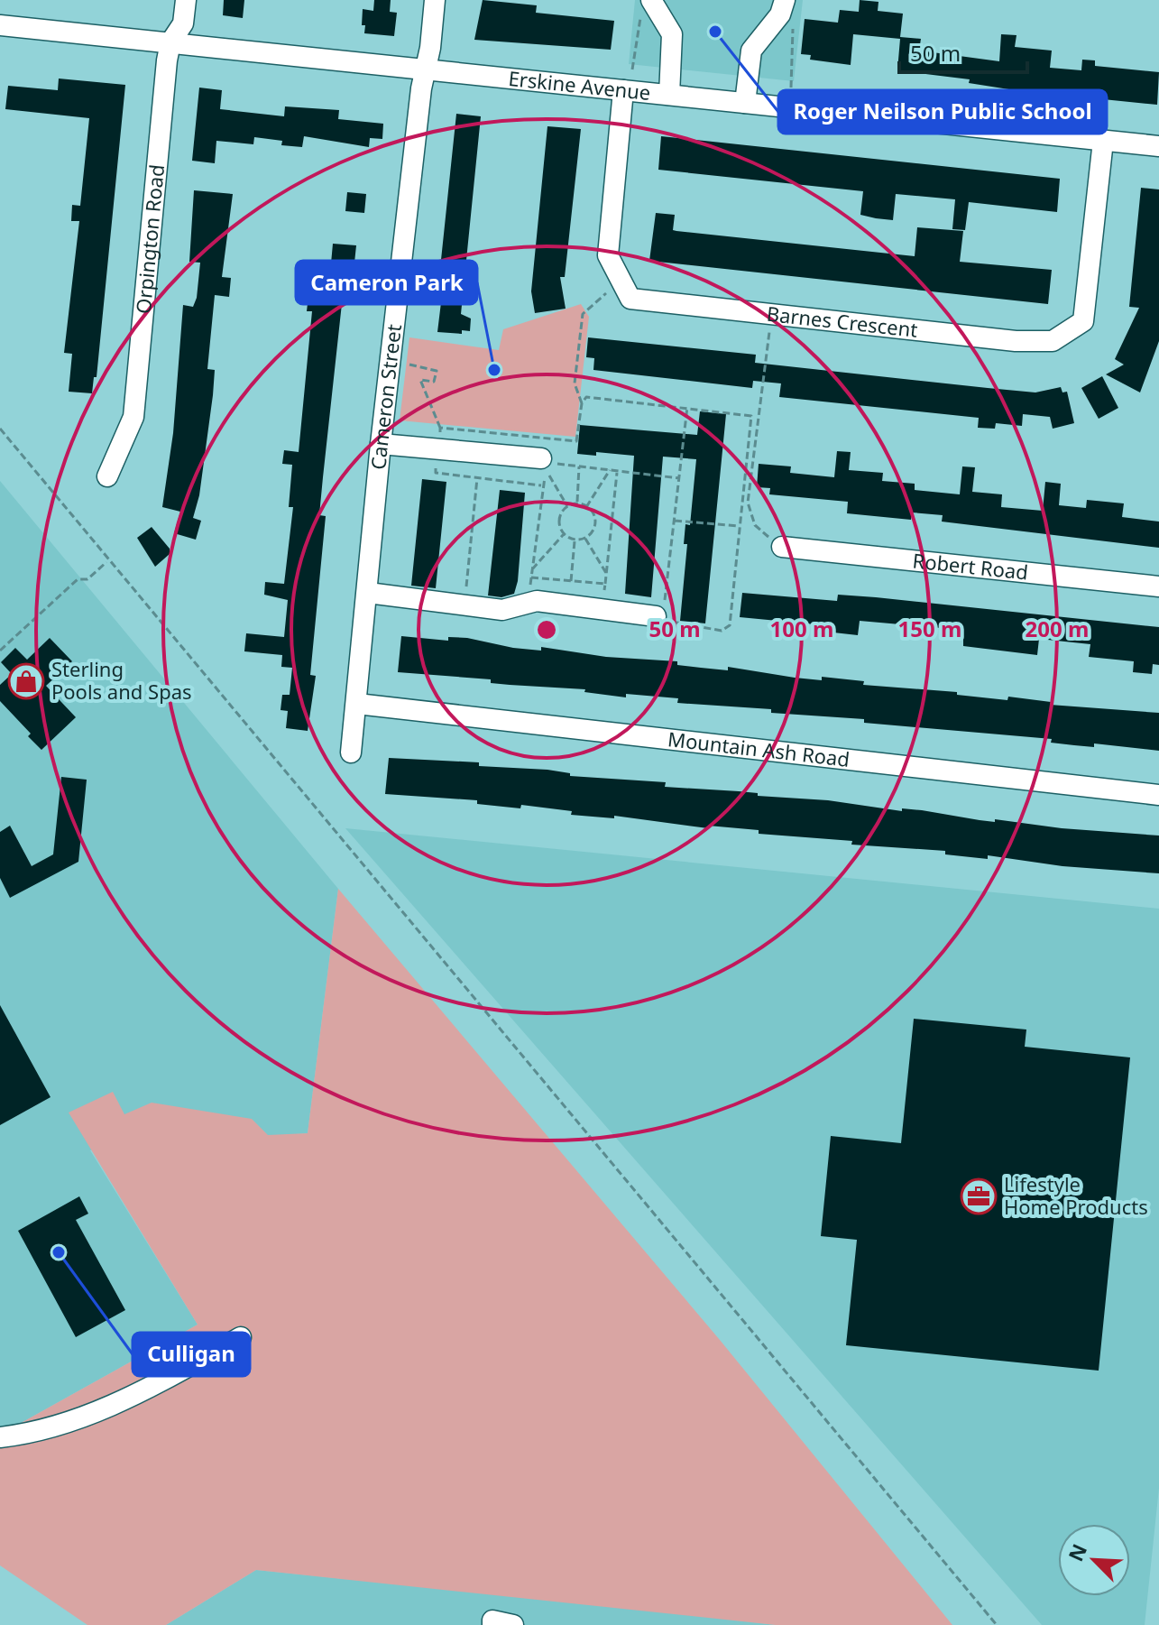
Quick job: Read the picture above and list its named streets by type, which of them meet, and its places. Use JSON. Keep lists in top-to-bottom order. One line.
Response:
{"streets":{"street":["Erskine Avenue","Orpington Road","Barnes Crescent","Cameron Street","Robert Road","Mountain Ash Road"]},"crossings":[["Erskine Avenue","Orpington Road"],["Erskine Avenue","Barnes Crescent"],["Erskine Avenue","Cameron Street"],["Cameron Street","Mountain Ash Road"]],"places":{"other":["Roger Neilson Public School","Cameron Park","Culligan"],"shop":["Sterling Pools and Spas"],"office":["Lifestyle Home Products"]},"scale_bar":"50 m","north":"top left","rings":["50 m","100 m","150 m","200 m"]}
